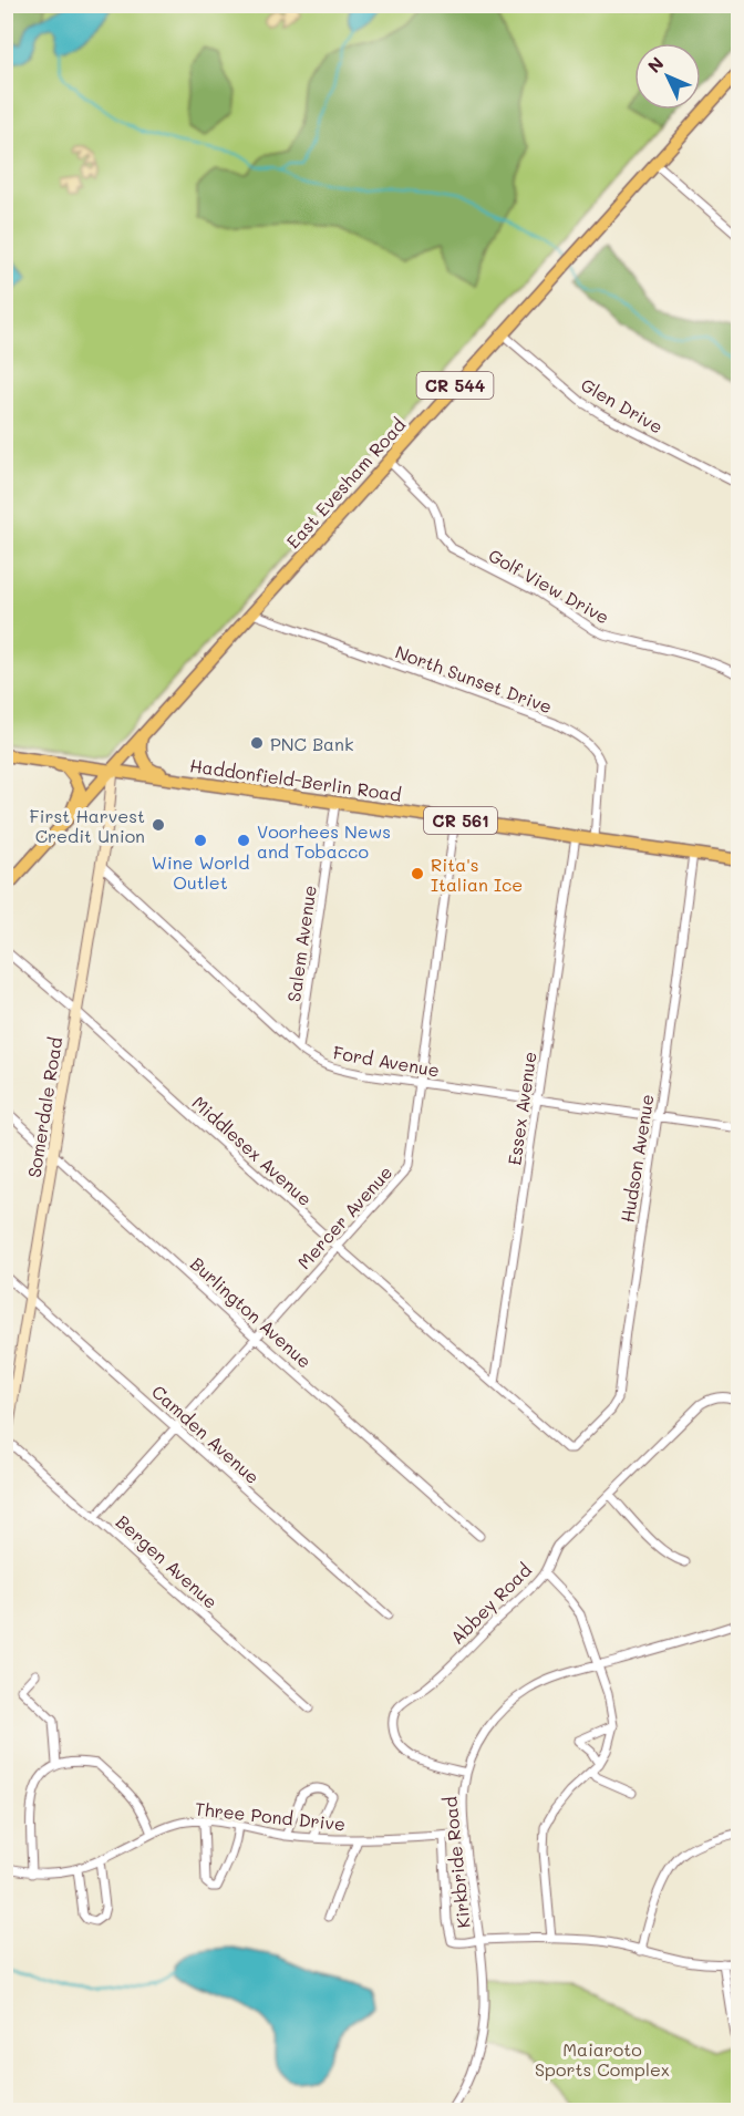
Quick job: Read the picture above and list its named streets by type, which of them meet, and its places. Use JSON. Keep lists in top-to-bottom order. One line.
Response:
{"streets":{"main road":["CR 544","East Evesham Road","Haddonfield-Berlin Road","CR 561","Somerdale Road"],"street":["Glen Drive","Golf View Drive","North Sunset Drive","Salem Avenue","Ford Avenue","Essex Avenue","Middlesex Avenue","Hudson Avenue","Mercer Avenue","Burlington Avenue","Camden Avenue","Bergen Avenue","Abbey Road","Three Pond Drive","Kirkbride Road"]},"crossings":[["Glen Drive","East Evesham Road"],["East Evesham Road","Golf View Drive"],["East Evesham Road","North Sunset Drive"],["East Evesham Road","Haddonfield-Berlin Road"],["East Evesham Road","Somerdale Road"],["North Sunset Drive","Haddonfield-Berlin Road"],["Haddonfield-Berlin Road","Salem Avenue"],["Haddonfield-Berlin Road","Somerdale Road"],["Haddonfield-Berlin Road","Essex Avenue"],["Haddonfield-Berlin Road","Hudson Avenue"],["Haddonfield-Berlin Road","Mercer Avenue"],["Salem Avenue","Ford Avenue"],["Ford Avenue","Somerdale Road"],["Ford Avenue","Essex Avenue"],["Ford Avenue","Hudson Avenue"],["Ford Avenue","Mercer Avenue"],["Somerdale Road","Middlesex Avenue"],["Somerdale Road","Burlington Avenue"],["Somerdale Road","Camden Avenue"],["Somerdale Road","Bergen Avenue"],["Essex Avenue","Middlesex Avenue"],["Middlesex Avenue","Hudson Avenue"],["Middlesex Avenue","Mercer Avenue"],["Mercer Avenue","Burlington Avenue"],["Mercer Avenue","Camden Avenue"],["Mercer Avenue","Bergen Avenue"],["Abbey Road","Kirkbride Road"],["Three Pond Drive","Kirkbride Road"]],"parks":["Maiaroto Sports Complex"],"places":["PNC Bank","First Harvest Credit Union","Wine World Outlet","Voorhees News and Tobacco","Rita's Italian Ice"],"north":"top left"}
